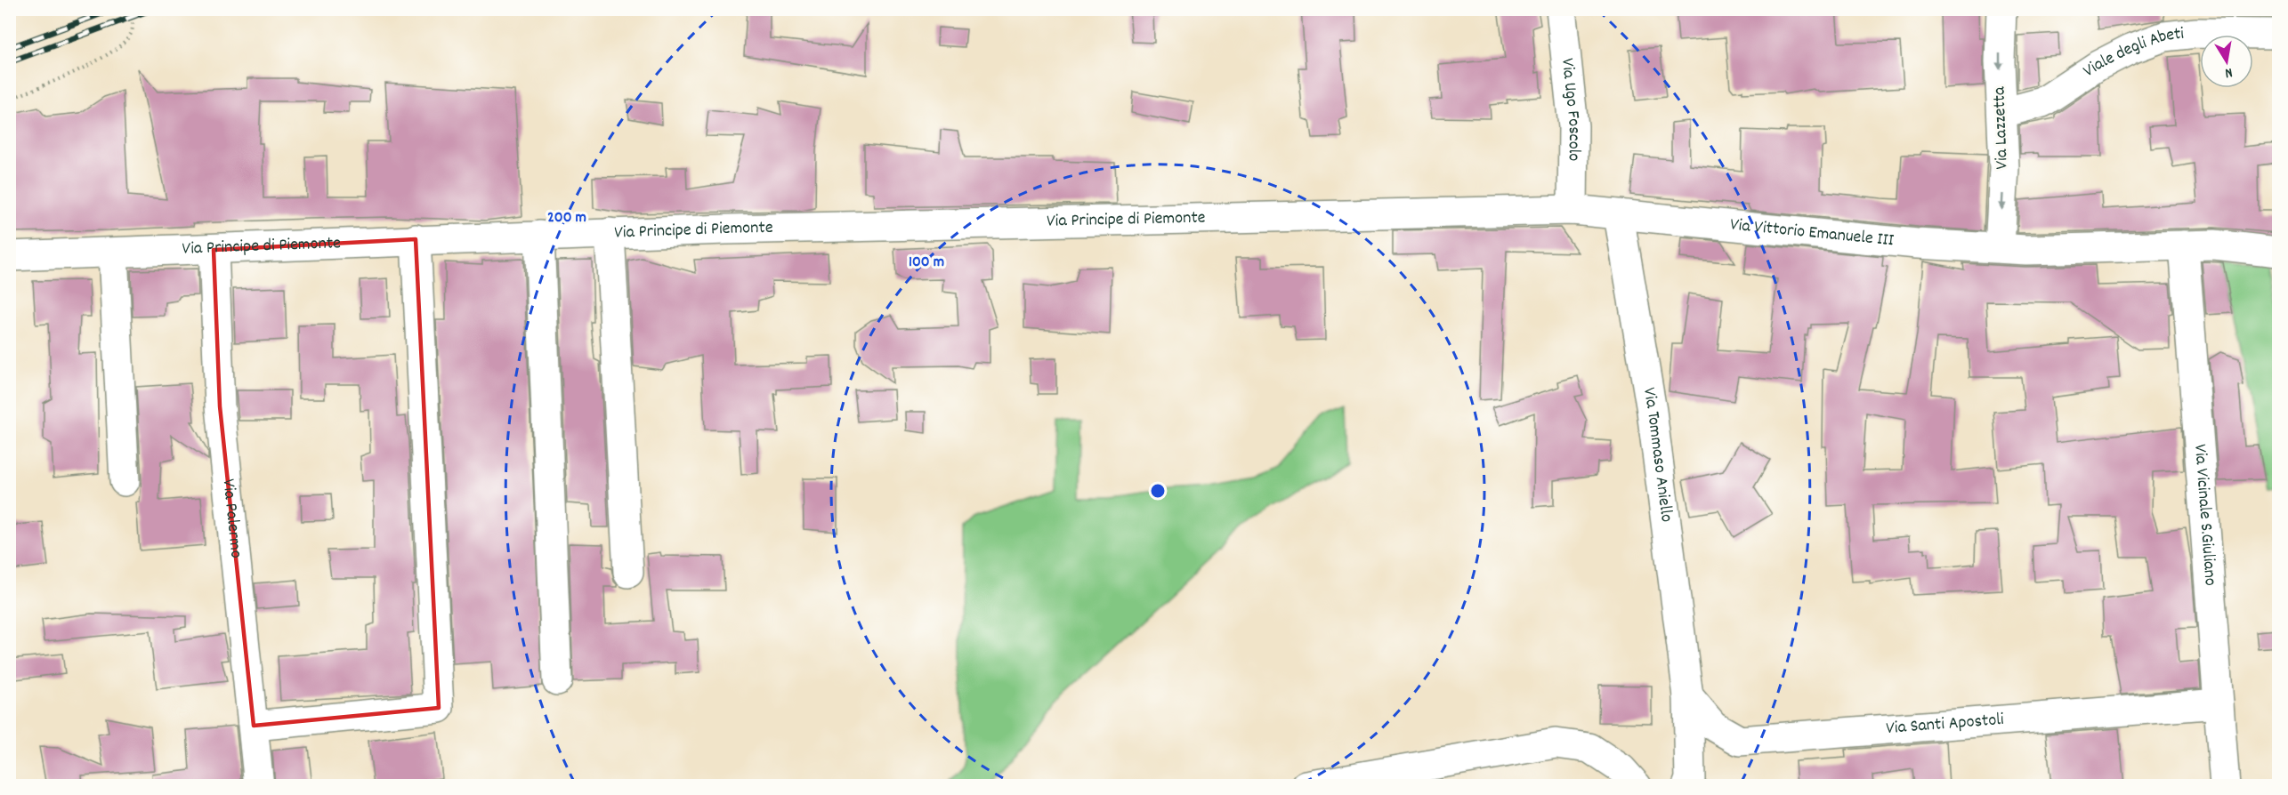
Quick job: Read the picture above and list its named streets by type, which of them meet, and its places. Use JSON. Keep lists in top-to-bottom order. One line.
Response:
{"streets":{"street":["Viale degli Abeti","Via Ugo Foscolo","Via Lazzetta","Via Principe di Piemonte","Via Vittorio Emanuele III","Via Tommaso Aniello","Via Vicinale S.Giuliano","Via Palermo","Via Santi Apostoli"]},"crossings":[["Viale degli Abeti","Via Lazzetta"],["Via Ugo Foscolo","Via Vittorio Emanuele III"],["Via Lazzetta","Via Vittorio Emanuele III"],["Via Principe di Piemonte","Via Vittorio Emanuele III"],["Via Principe di Piemonte","Via Palermo"],["Via Vittorio Emanuele III","Via Tommaso Aniello"],["Via Vittorio Emanuele III","Via Vicinale S.Giuliano"],["Via Tommaso Aniello","Via Santi Apostoli"],["Via Vicinale S.Giuliano","Via Santi Apostoli"]],"one_way":["Via Lazzetta"],"north":"bottom","rings":["200 m","100 m"]}
